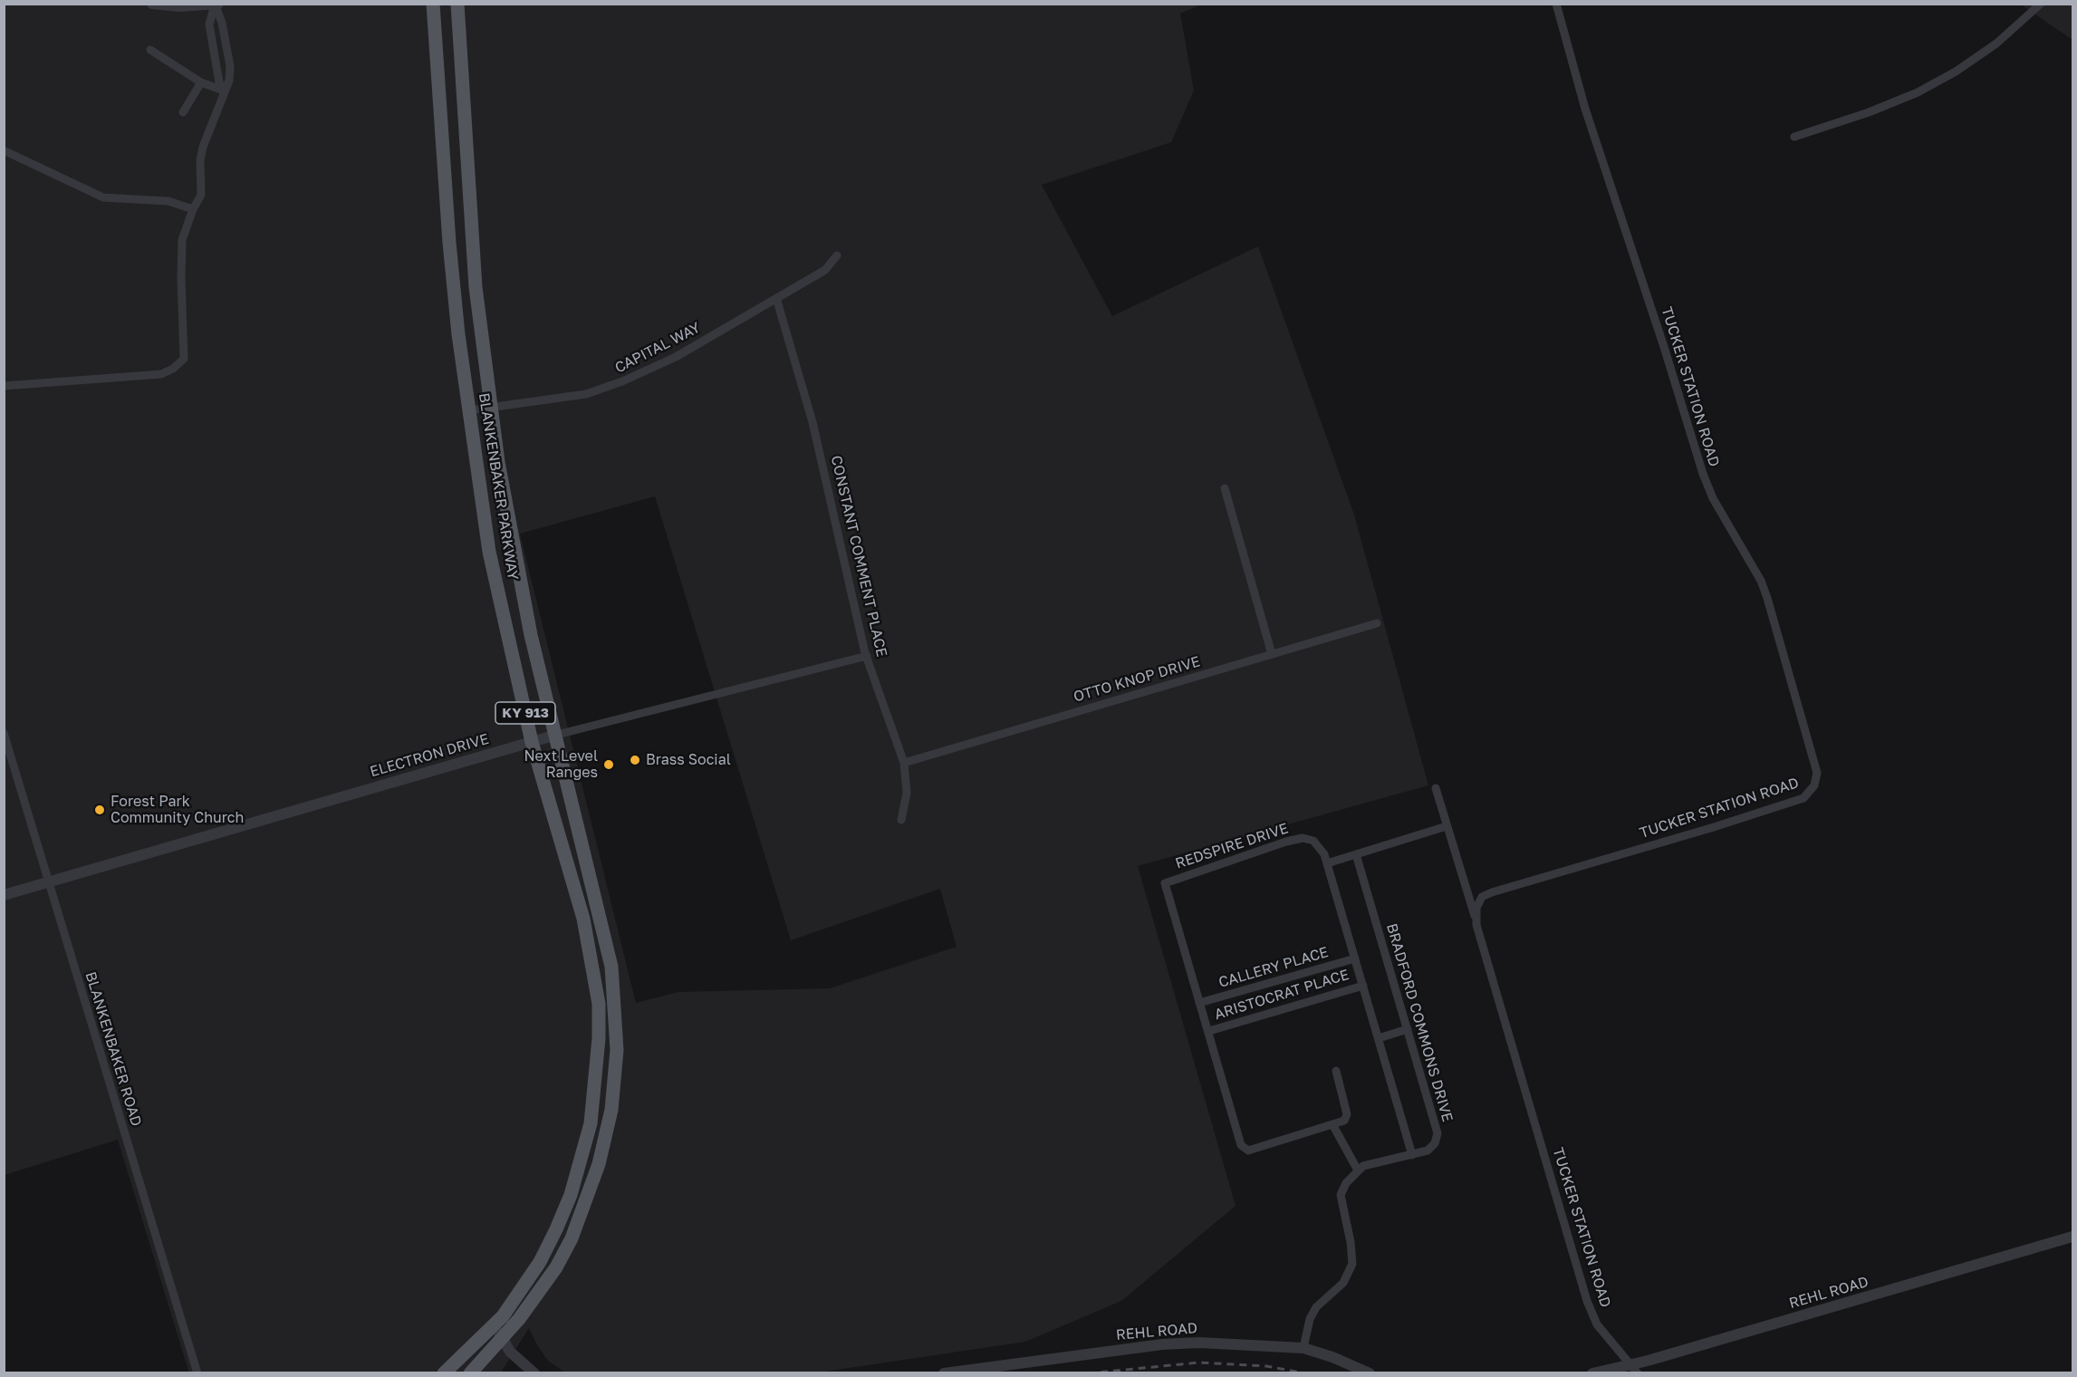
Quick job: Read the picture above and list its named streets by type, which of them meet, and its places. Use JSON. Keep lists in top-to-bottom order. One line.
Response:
{"streets":{"main road":["BLANKENBAKER PARKWAY","KY 913"],"street":["CAPITAL WAY","TUCKER STATION ROAD","CONSTANT COMMENT PLACE","OTTO KNOP DRIVE","ELECTRON DRIVE","REDSPIRE DRIVE","CALLERY PLACE","ARISTOCRAT PLACE","BRADFORD COMMONS DRIVE","BLANKENBAKER ROAD","REHL ROAD"]},"crossings":[["CAPITAL WAY","BLANKENBAKER PARKWAY"],["CAPITAL WAY","CONSTANT COMMENT PLACE"],["TUCKER STATION ROAD","REHL ROAD"],["BLANKENBAKER PARKWAY","ELECTRON DRIVE"],["CONSTANT COMMENT PLACE","OTTO KNOP DRIVE"],["CONSTANT COMMENT PLACE","ELECTRON DRIVE"],["ELECTRON DRIVE","BLANKENBAKER ROAD"],["REDSPIRE DRIVE","CALLERY PLACE"],["REDSPIRE DRIVE","ARISTOCRAT PLACE"],["REDSPIRE DRIVE","BRADFORD COMMONS DRIVE"]],"places":["Brass Social","Next Level Ranges","Forest Park Community Church"]}
